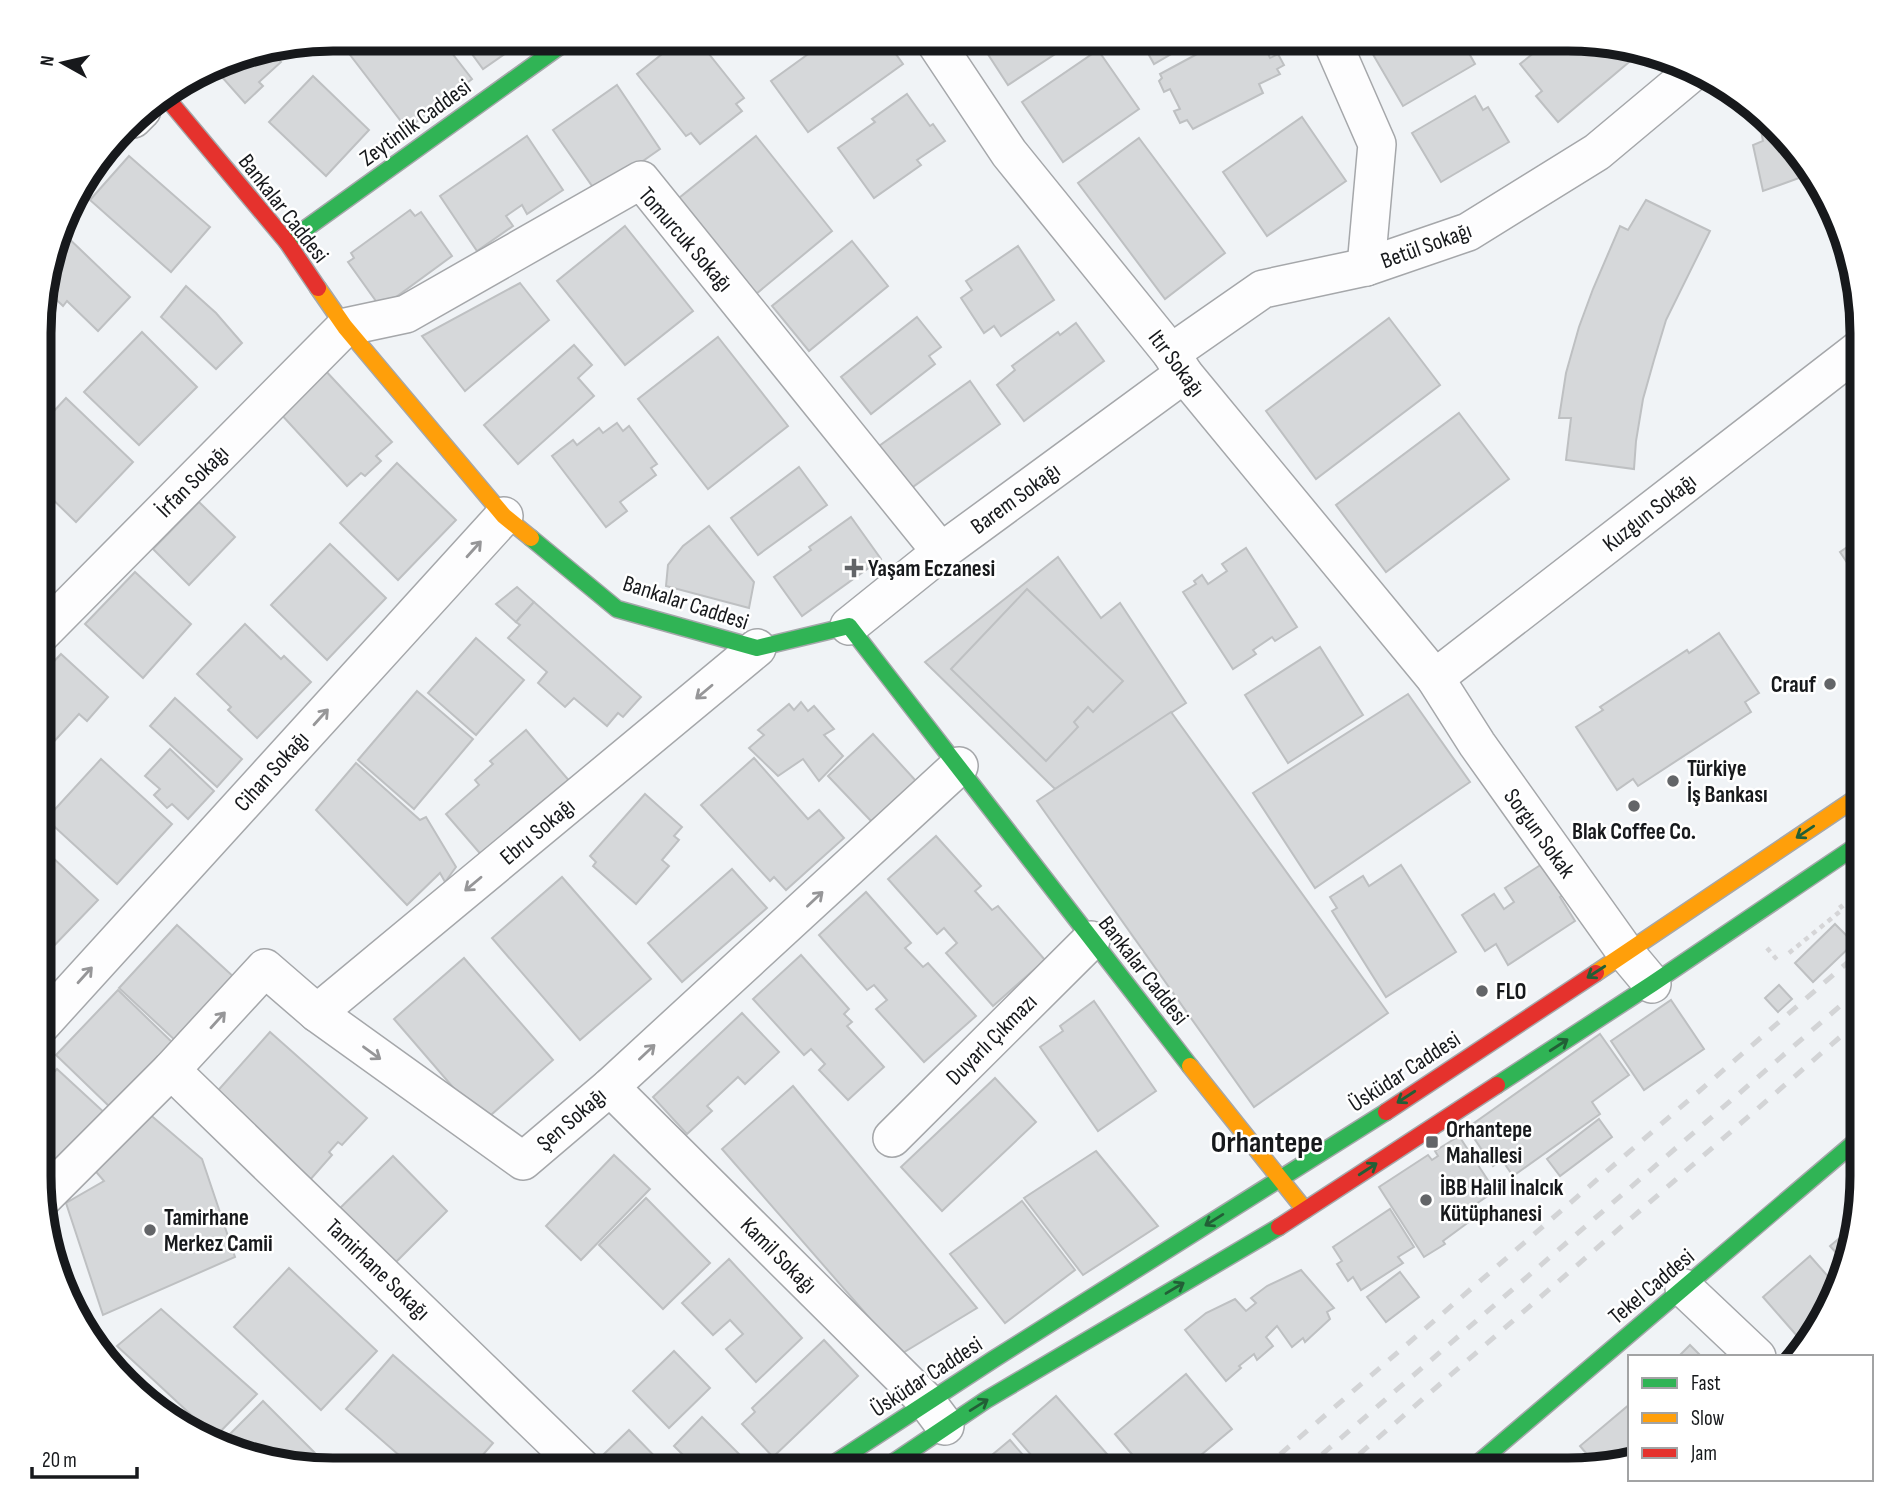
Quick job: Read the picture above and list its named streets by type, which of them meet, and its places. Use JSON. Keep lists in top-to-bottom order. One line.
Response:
{"streets":{"street":["Zeytinlik Caddesi","Bankalar Caddesi","Tomurcuk Sokağı","Betül Sokağı","Itır Sokağı","İrfan Sokağı","Barem Sokağı","Kuzgun Sokağı","Cihan Sokağı","Ebru Sokağı","Sorgun Sokak","Duyarlı Çıkmazı","Üsküdar Caddesi","Şen Sokağı","Kamil Sokağı","Tamirhane Sokağı","Tekel Caddesi"]},"crossings":[["Zeytinlik Caddesi","Bankalar Caddesi"],["Bankalar Caddesi","Tomurcuk Sokağı"],["Bankalar Caddesi","İrfan Sokağı"],["Bankalar Caddesi","Barem Sokağı"],["Bankalar Caddesi","Cihan Sokağı"],["Bankalar Caddesi","Ebru Sokağı"],["Bankalar Caddesi","Duyarlı Çıkmazı"],["Bankalar Caddesi","Üsküdar Caddesi"],["Bankalar Caddesi","Şen Sokağı"],["Tomurcuk Sokağı","İrfan Sokağı"],["Tomurcuk Sokağı","Barem Sokağı"],["Betül Sokağı","Itır Sokağı"],["Betül Sokağı","Barem Sokağı"],["Itır Sokağı","Barem Sokağı"],["Itır Sokağı","Kuzgun Sokağı"],["Itır Sokağı","Sorgun Sokak"],["Kuzgun Sokağı","Sorgun Sokak"],["Ebru Sokağı","Şen Sokağı"],["Sorgun Sokak","Üsküdar Caddesi"],["Üsküdar Caddesi","Kamil Sokağı"],["Şen Sokağı","Kamil Sokağı"],["Şen Sokağı","Tamirhane Sokağı"]],"one_way":["Cihan Sokağı","Ebru Sokağı","Şen Sokağı"],"districts":["Orhantepe"],"places":{"health":["Yaşam Eczanesi"],"other":["Crauf","Türkiye İş Bankası","Blak Coffee Co.","FLO","İBB Halil İnalcık Kütüphanesi","Tamirhane Merkez Camii"],"transit":["Orhantepe Mahallesi"]},"legend":["Fast","Slow","Jam"],"scale_bar":"20 m","north":"left"}
